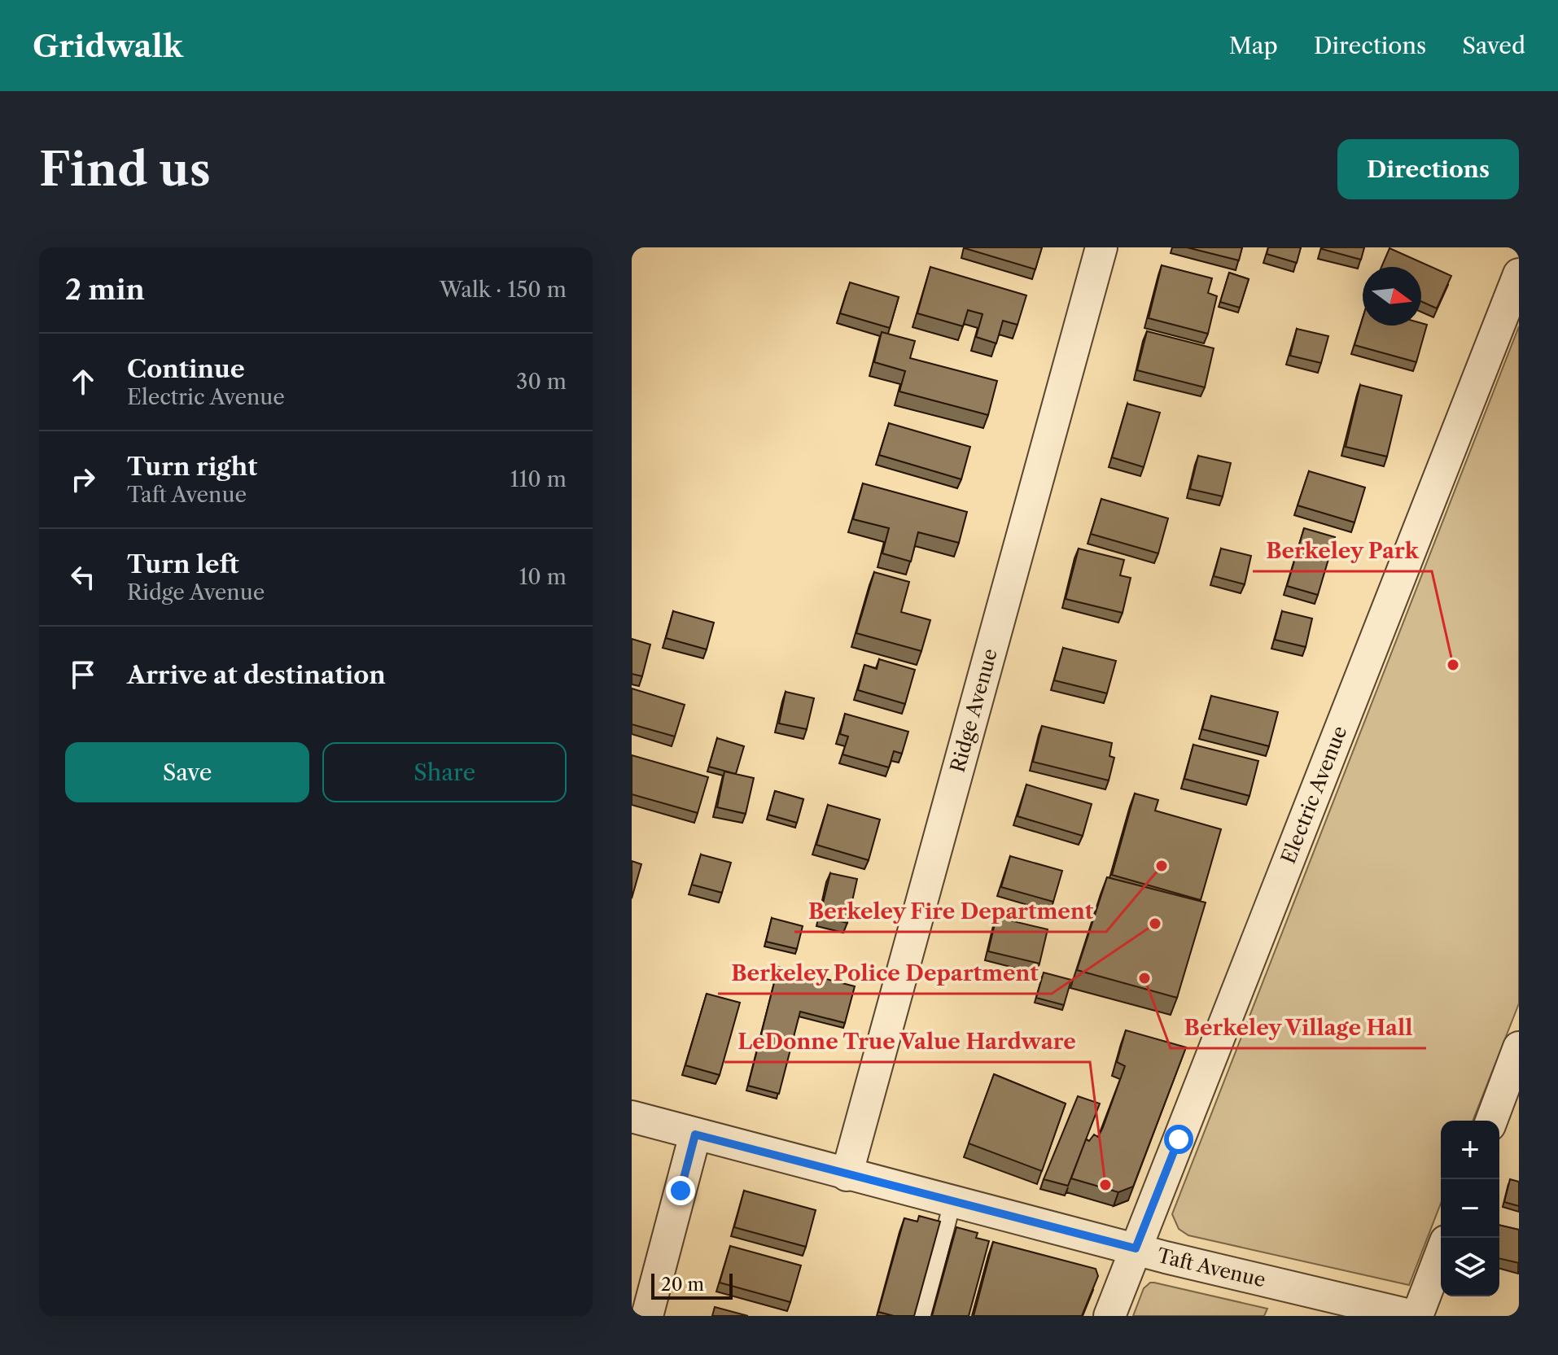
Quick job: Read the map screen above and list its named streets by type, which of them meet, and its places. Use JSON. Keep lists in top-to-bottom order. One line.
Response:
{"streets":{"street":["Ridge Avenue","Electric Avenue","Taft Avenue"]},"crossings":[["Ridge Avenue","Taft Avenue"],["Electric Avenue","Taft Avenue"]],"places":["Berkeley Park","Berkeley Fire Department","Berkeley Police Department","Berkeley Village Hall","LeDonne True Value Hardware"],"scale_bar":"20 m","north":"right","page":{"header":"Gridwalk","nav":["Map","Directions","Saved"],"buttons":["Directions",["Save","Share"]],"title":"Find us","heading":["2 min","Walk · 150 m"],"list":[["Continue","Electric Avenue","30 m"],["Turn right","Taft Avenue","110 m"],["Turn left","Ridge Avenue","10 m"],"Arrive at destination"],"map_buttons":["+","−"],"scale":"20 m"}}
